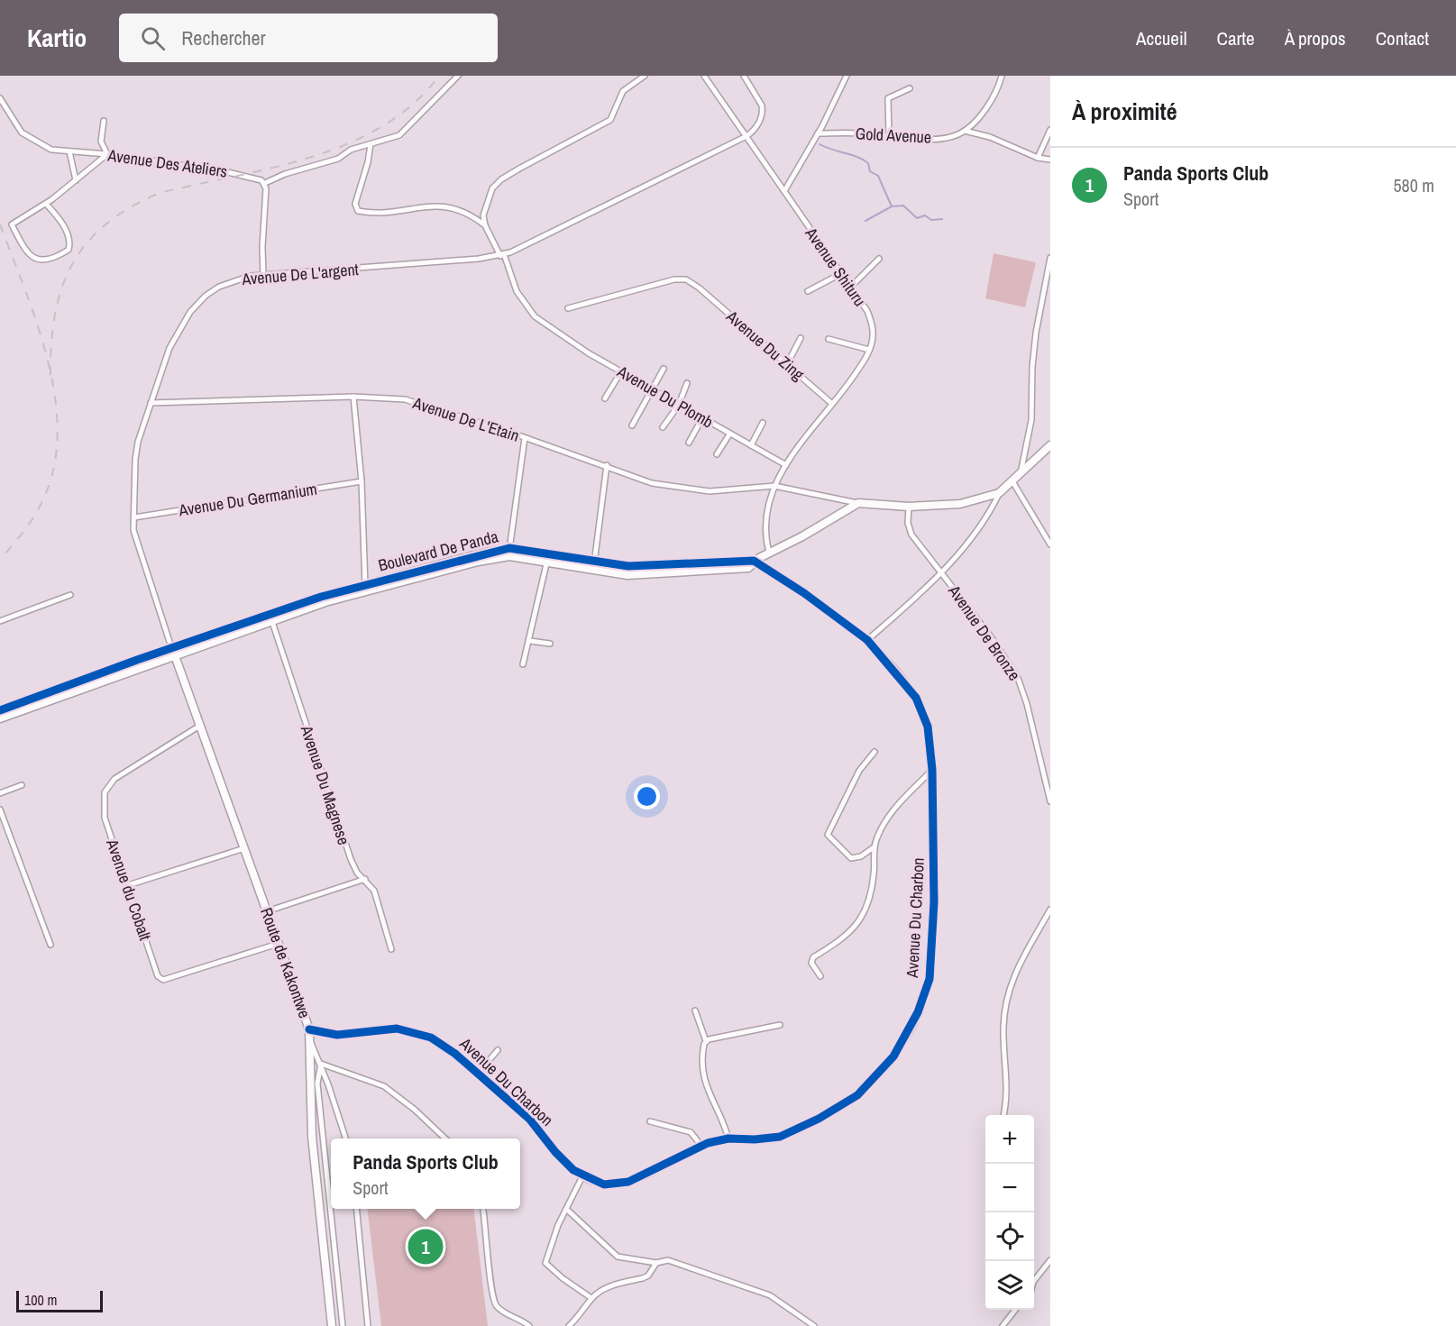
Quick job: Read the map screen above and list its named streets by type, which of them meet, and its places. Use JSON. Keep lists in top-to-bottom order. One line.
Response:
{"streets":{"street":["Gold Avenue","Avenue Des Ateliers","Avenue Shituru","Avenue De L'argent","Avenue Du Zing","Avenue Du Plomb","Avenue De L'Etain","Avenue Du Germanium","Boulevard De Panda","Avenue De Bronze","Avenue Du Magnese","Avenue du Cobalt","Avenue Du Charbon","Route de Kakontwe"]},"crossings":[["Avenue Shituru","Avenue De L'argent"],["Avenue Shituru","Avenue Du Zing"],["Avenue Shituru","Avenue Du Plomb"],["Avenue Shituru","Avenue De L'Etain"],["Avenue Shituru","Boulevard De Panda"],["Avenue De L'argent","Avenue Du Plomb"],["Avenue De L'argent","Avenue De L'Etain"],["Avenue De L'argent","Avenue Du Germanium"],["Avenue De L'argent","Boulevard De Panda"],["Avenue De L'argent","Route de Kakontwe"],["Avenue De L'Etain","Boulevard De Panda"],["Boulevard De Panda","Avenue Du Magnese"],["Boulevard De Panda","Avenue Du Charbon"],["Boulevard De Panda","Route de Kakontwe"],["Avenue du Cobalt","Route de Kakontwe"],["Avenue Du Charbon","Route de Kakontwe"]],"scale_bar":"100 m","page":{"header":"Kartio","search":"Rechercher","nav":["Accueil","Carte","À propos","Contact"],"heading":"À proximité","list":[{"mark":"1","name":"Panda Sports Club","note":"Sport","value":"580 m"}],"map_buttons":["+","−"],"popup":["Panda Sports Club","Sport"],"pins":"1","scale":"100 m"}}
